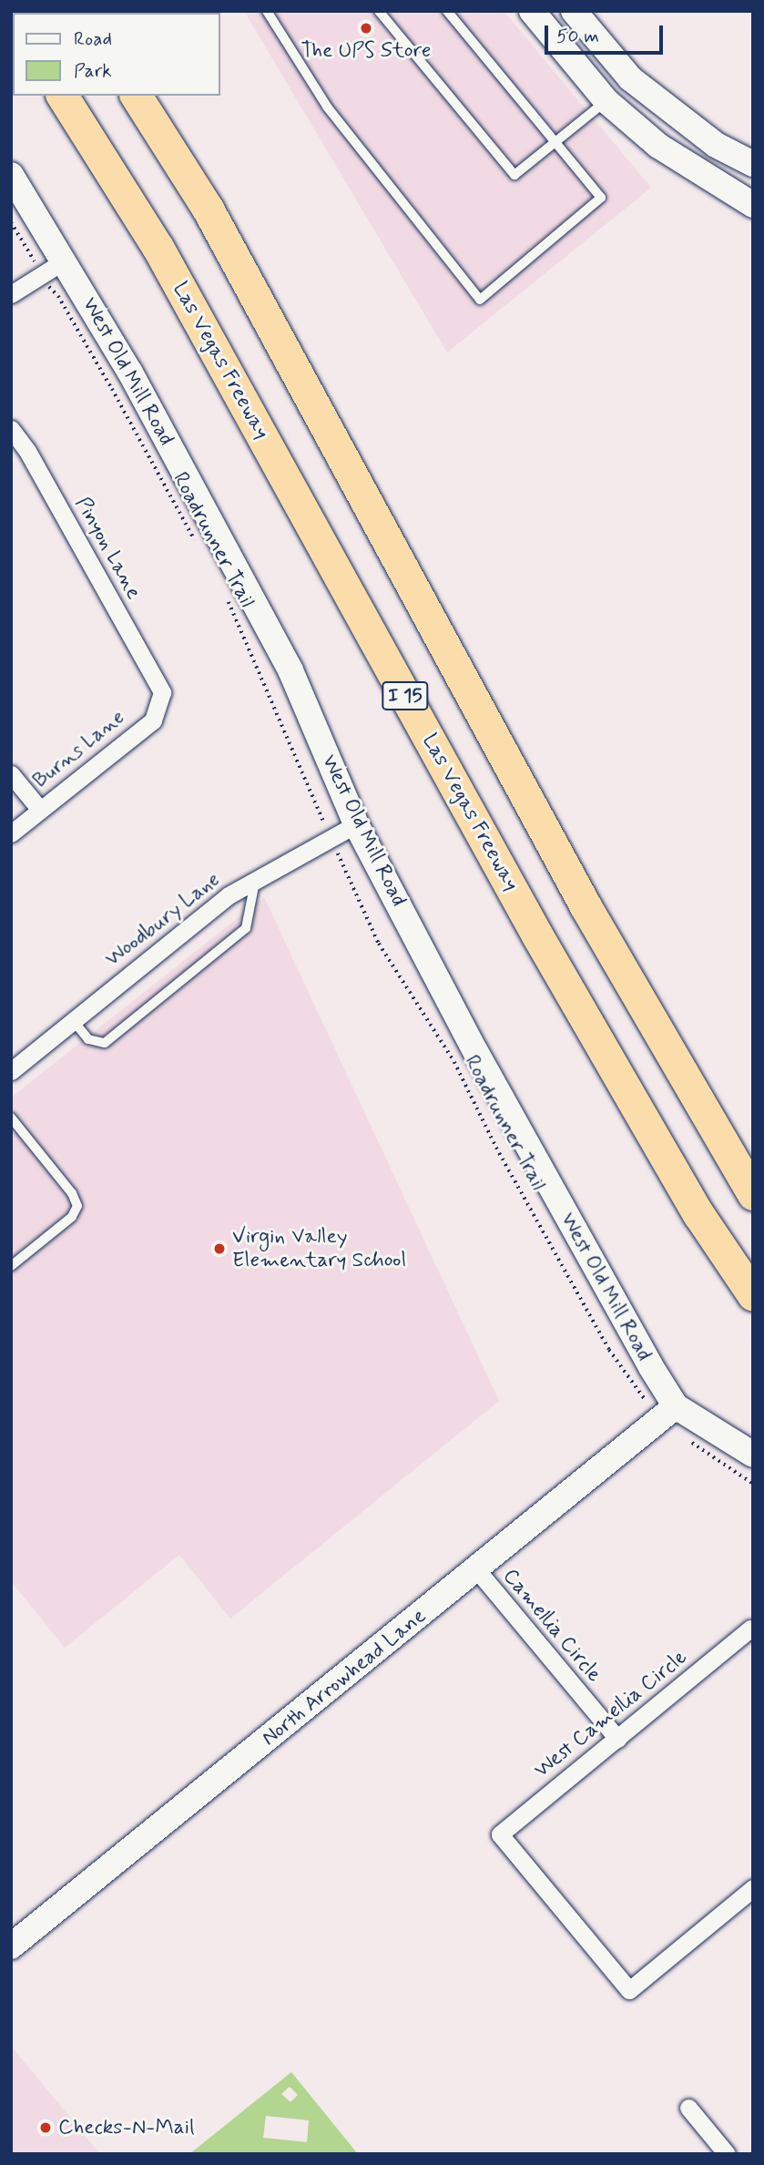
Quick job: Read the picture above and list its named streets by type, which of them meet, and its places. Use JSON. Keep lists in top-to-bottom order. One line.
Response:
{"streets":{"highway":["Las Vegas Freeway","I 15"],"street":["West Old Mill Road","Pinyon Lane","Burns Lane","Woodbury Lane","Camellia Circle","North Arrowhead Lane","West Camellia Circle"],"path":["Roadrunner Trail"]},"crossings":[["West Old Mill Road","Woodbury Lane"],["West Old Mill Road","North Arrowhead Lane"],["Pinyon Lane","Burns Lane"],["Camellia Circle","North Arrowhead Lane"],["Camellia Circle","West Camellia Circle"]],"places":["The UPS Store","Virgin Valley Elementary School","Checks-N-Mail"],"legend":["Road","Park"],"scale_bar":"50 m"}
